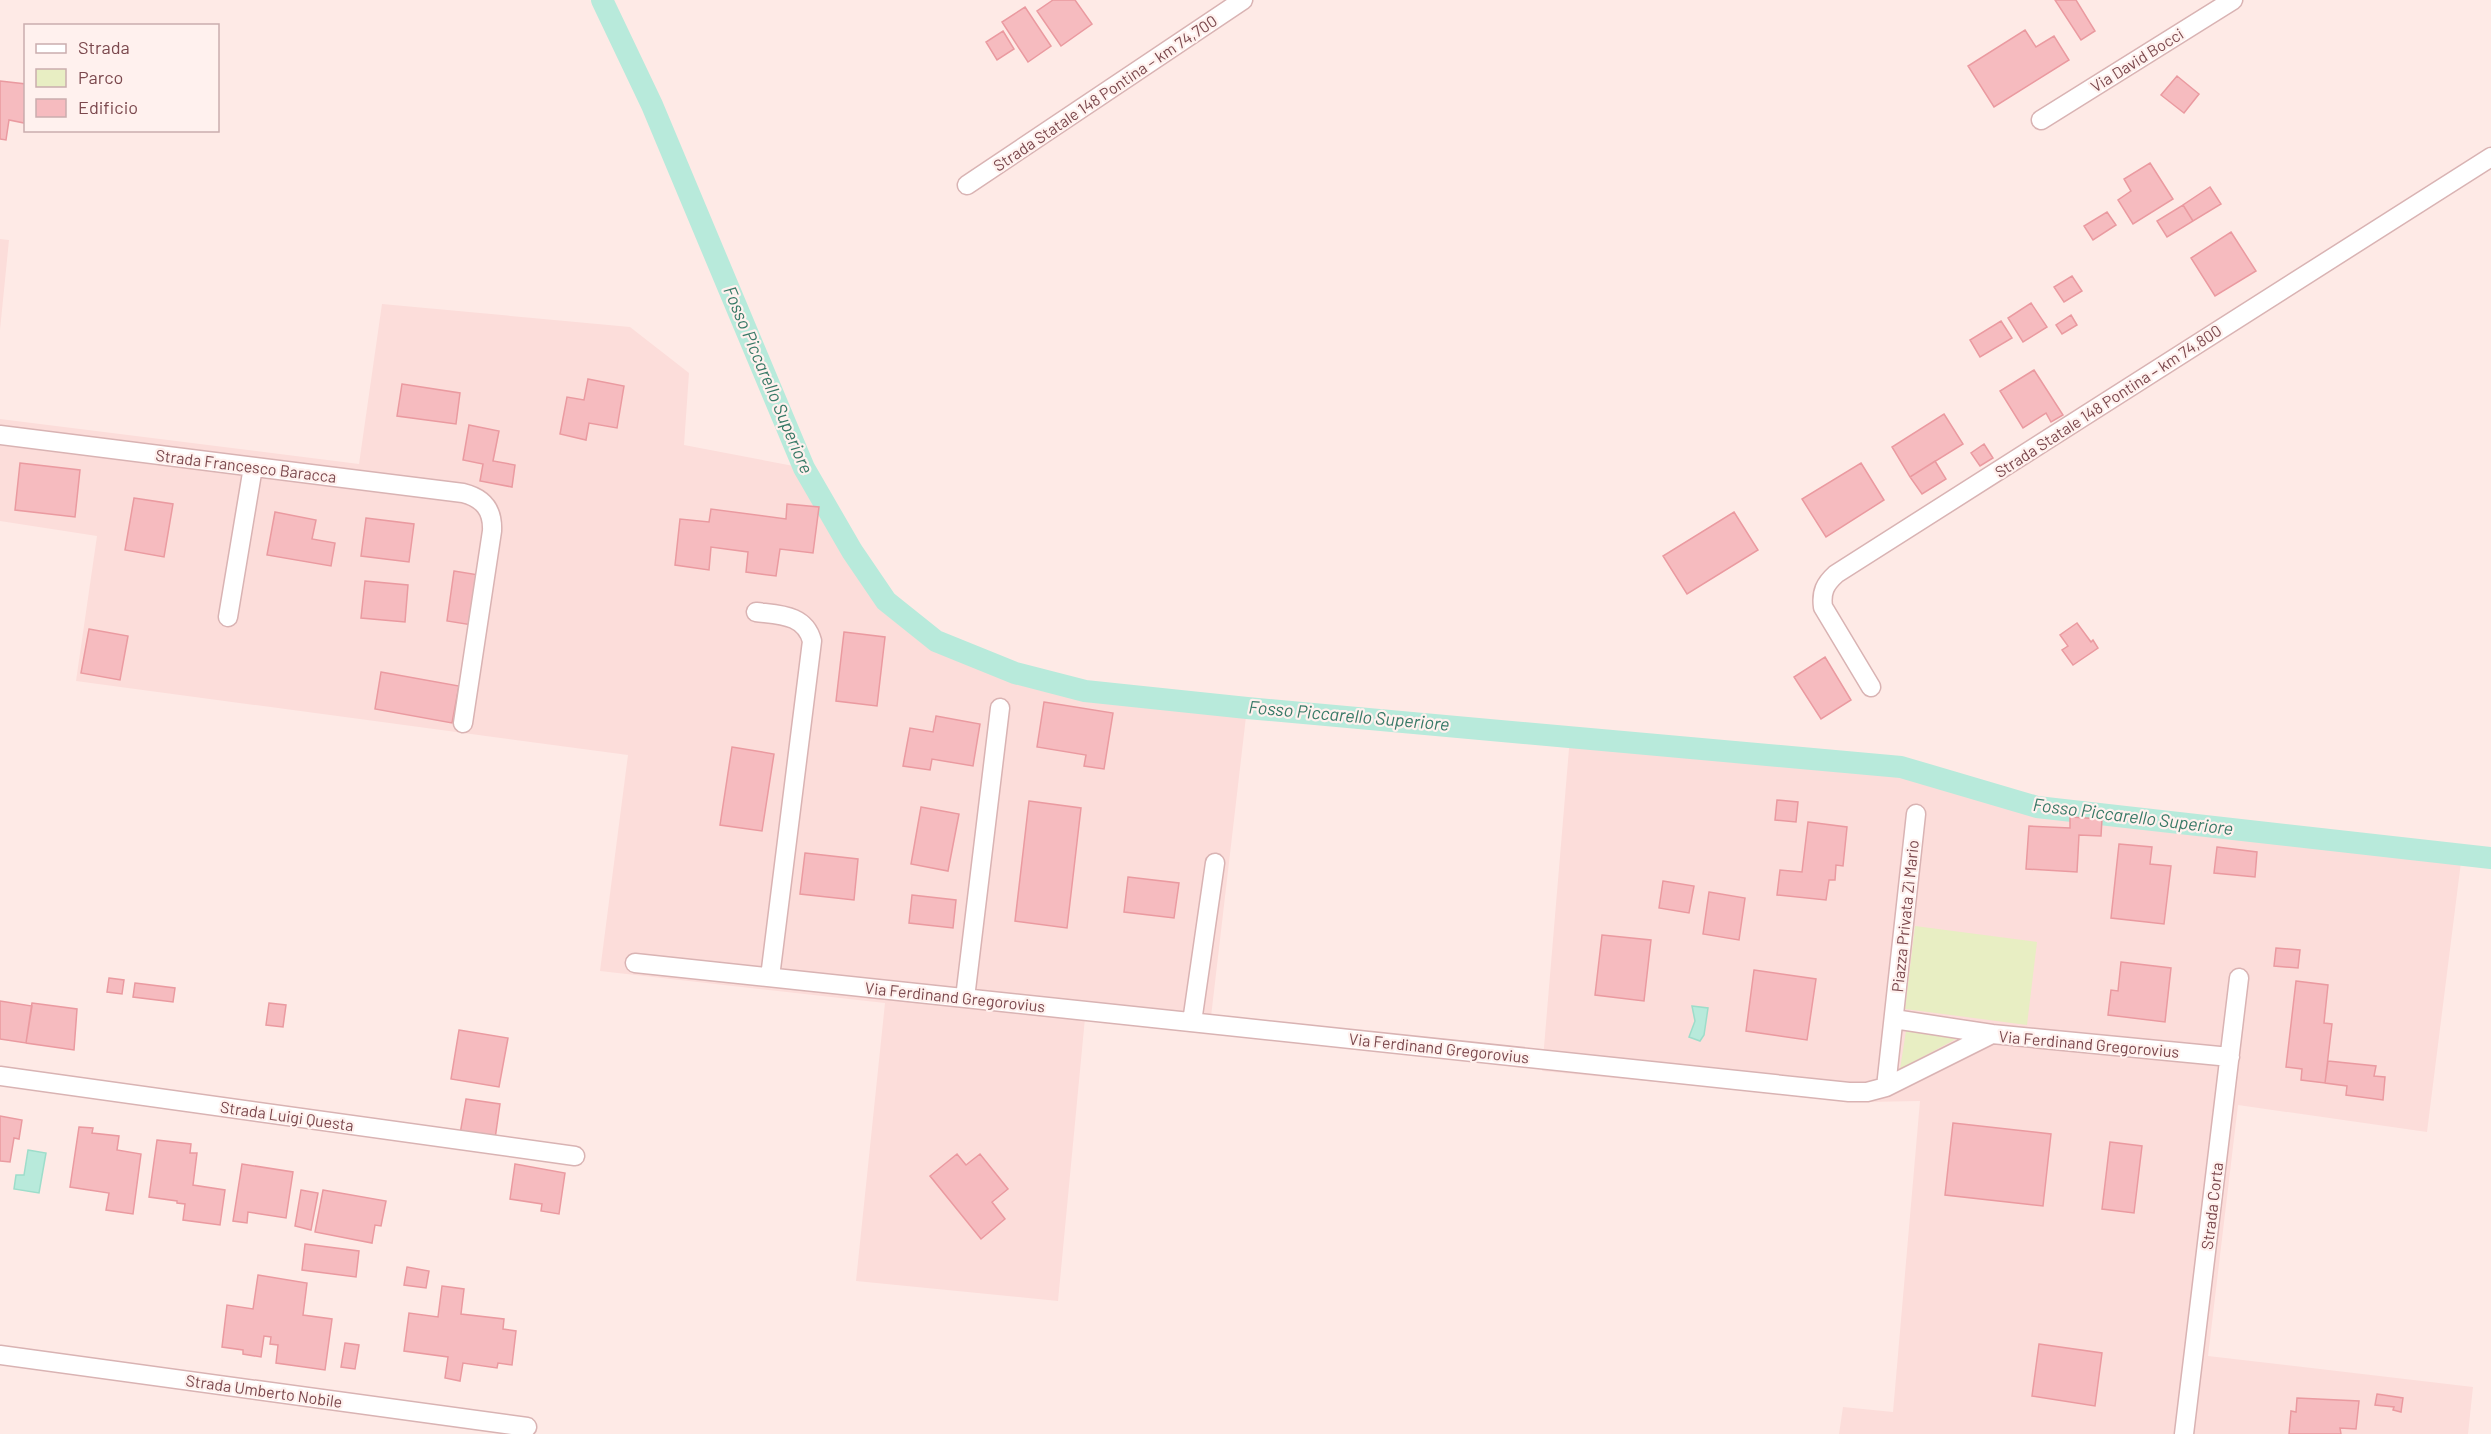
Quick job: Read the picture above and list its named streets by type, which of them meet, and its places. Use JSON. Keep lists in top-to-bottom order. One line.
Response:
{"streets":{"street":["Via David Bocci","Strada Statale 148 Pontina – km 74,700","Strada Statale 148 Pontina – km 74,800","Strada Francesco Baracca","Piazza Privata Zì Mario","Via Ferdinand Gregorovius","Strada Luigi Questa","Strada Corta","Strada Umberto Nobile"]},"crossings":[["Piazza Privata Zì Mario","Via Ferdinand Gregorovius"],["Via Ferdinand Gregorovius","Strada Corta"]],"water":["Fosso Piccarello Superiore"],"legend":["Strada","Parco","Edificio"]}
